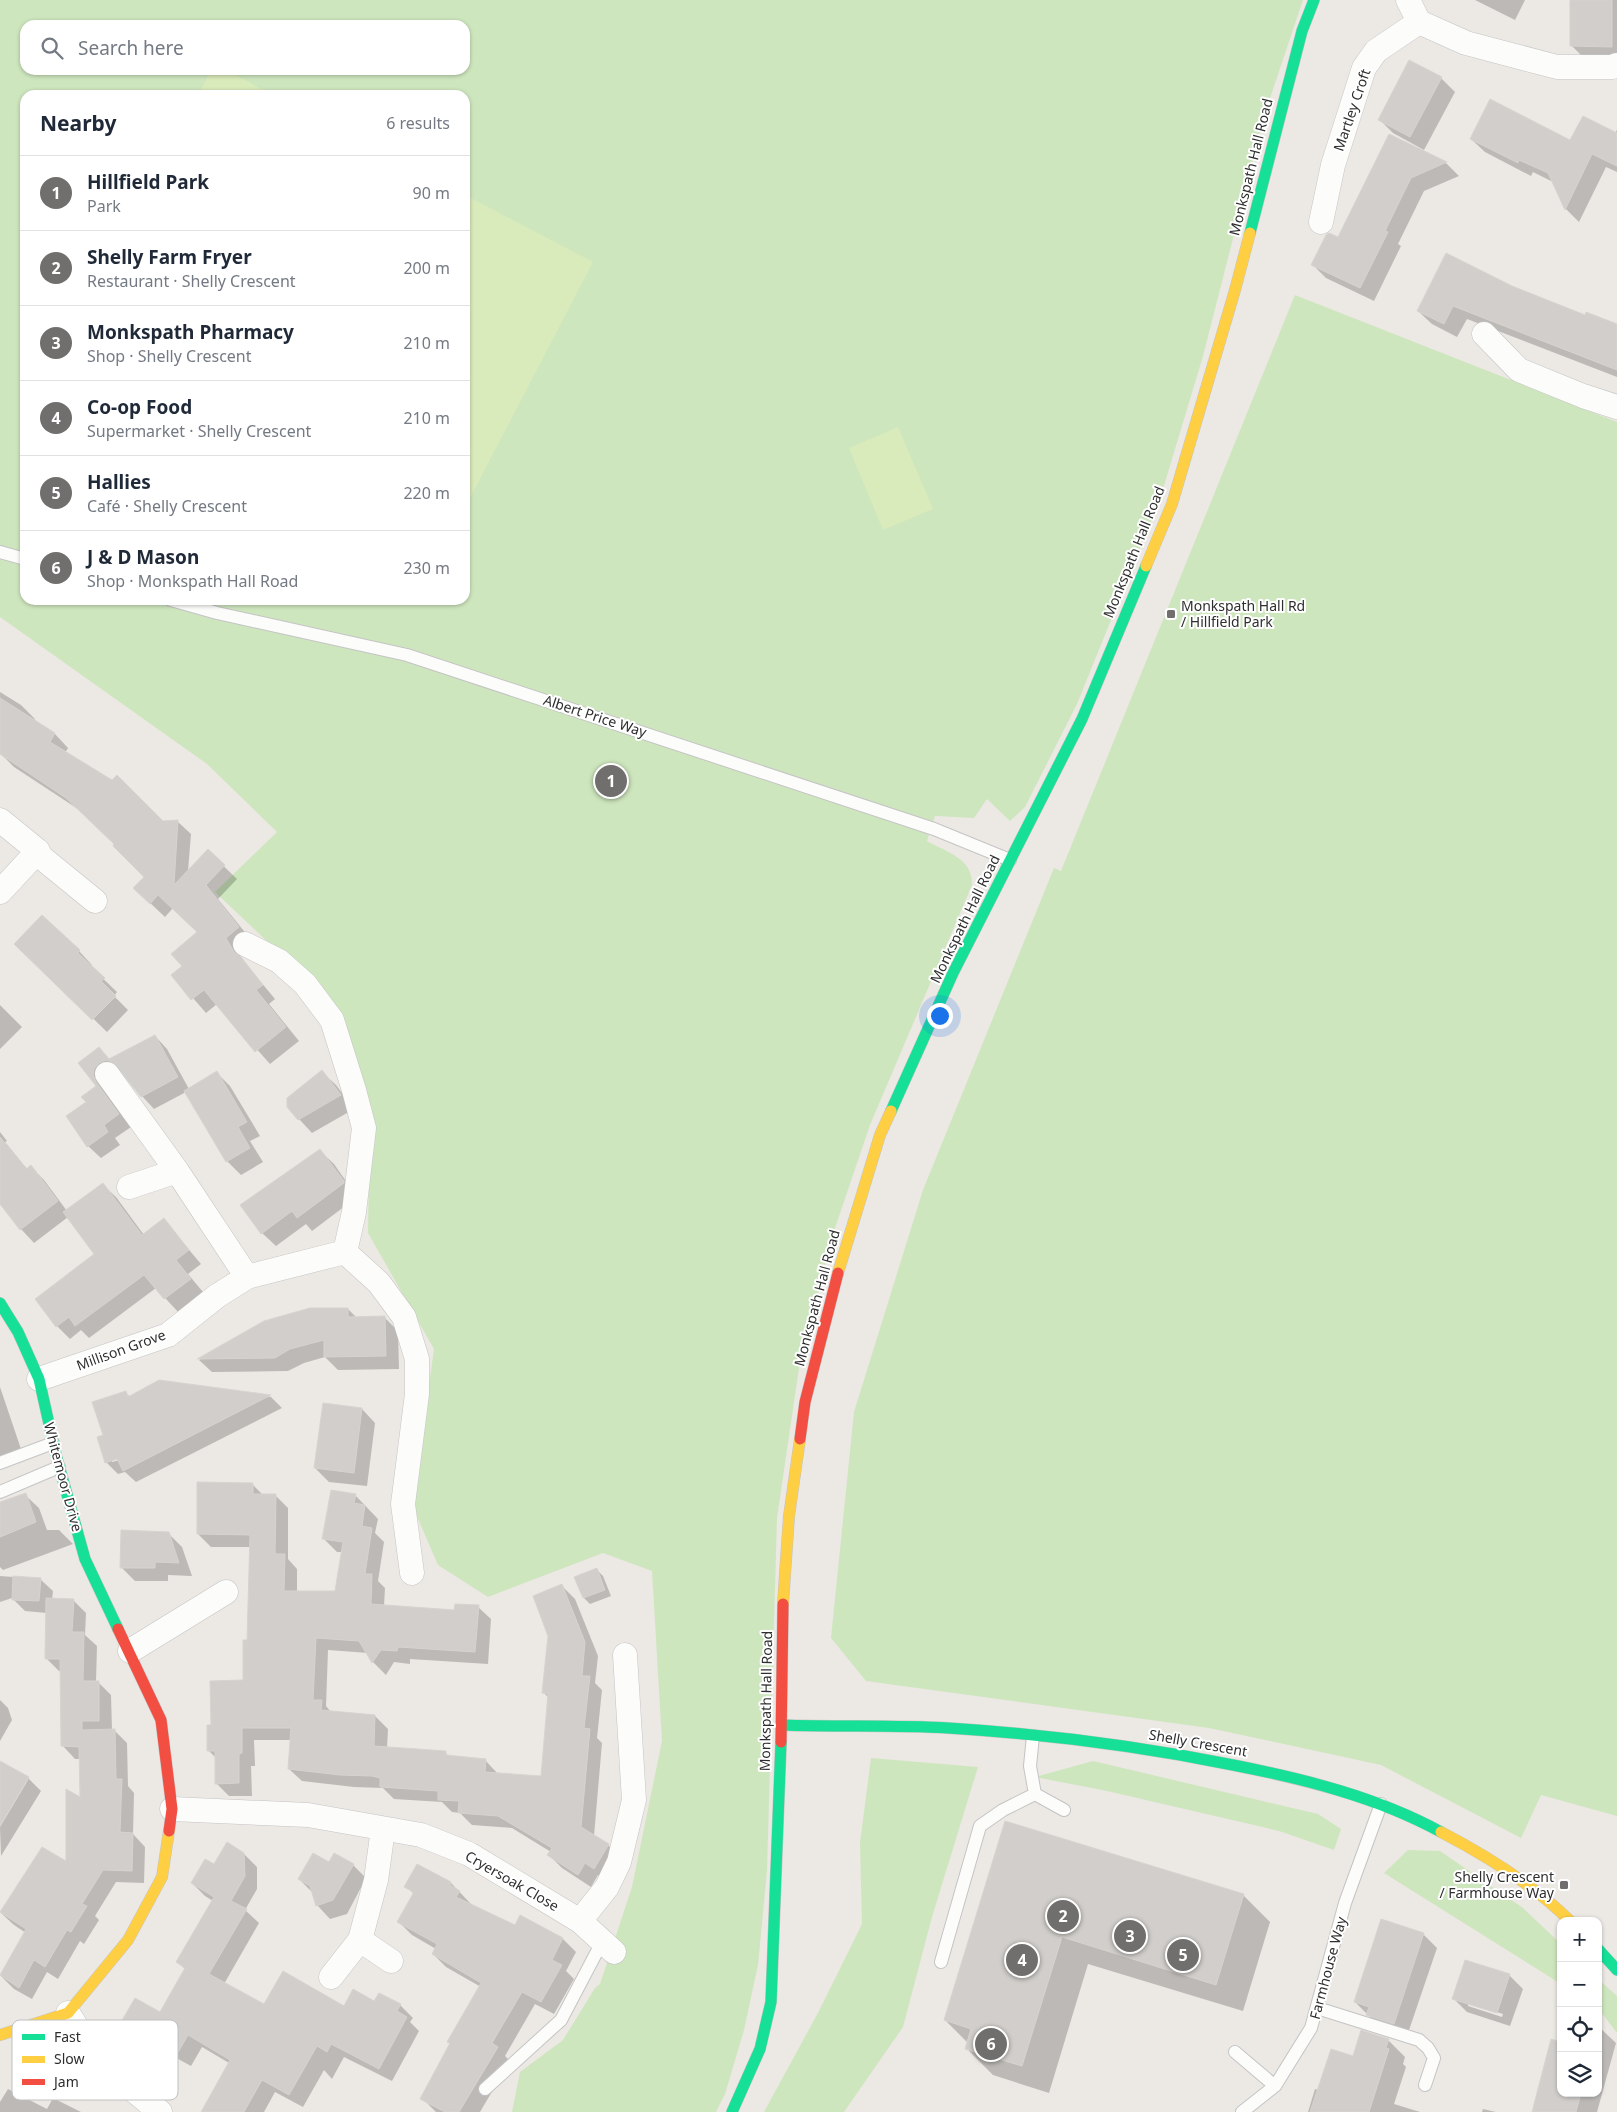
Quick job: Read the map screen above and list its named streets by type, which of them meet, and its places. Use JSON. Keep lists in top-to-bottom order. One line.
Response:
{"streets":{"street":["Martley Croft","Monkspath Hall Road","Millison Grove","Whitemoor Drive","Shelly Crescent","Cryersoak Close"],"lane":["Albert Price Way","Farmhouse Way"]},"crossings":[["Monkspath Hall Road","Albert Price Way"],["Monkspath Hall Road","Shelly Crescent"],["Millison Grove","Whitemoor Drive"],["Whitemoor Drive","Cryersoak Close"],["Shelly Crescent","Farmhouse Way"]],"places":{"transit":["Monkspath Hall Rd / Hillfield Park","Shelly Crescent / Farmhouse Way"]},"legend":["Fast","Slow","Jam"],"page":{"search":"Search here","heading":["Nearby","6 results"],"list":[{"mark":"1","name":"Hillfield Park","note":"Park","value":"90 m"},{"mark":"2","name":"Shelly Farm Fryer","note":"Restaurant · Shelly Crescent","value":"200 m"},{"mark":"3","name":"Monkspath Pharmacy","note":"Shop · Shelly Crescent","value":"210 m"},{"mark":"4","name":"Co-op Food","note":"Supermarket · Shelly Crescent","value":"210 m"},{"mark":"5","name":"Hallies","note":"Café · Shelly Crescent","value":"220 m"},{"mark":"6","name":"J & D Mason","note":"Shop · Monkspath Hall Road","value":"230 m"}],"pins":["1","2","3","5","4","6"],"map_buttons":["+","−"]}}
